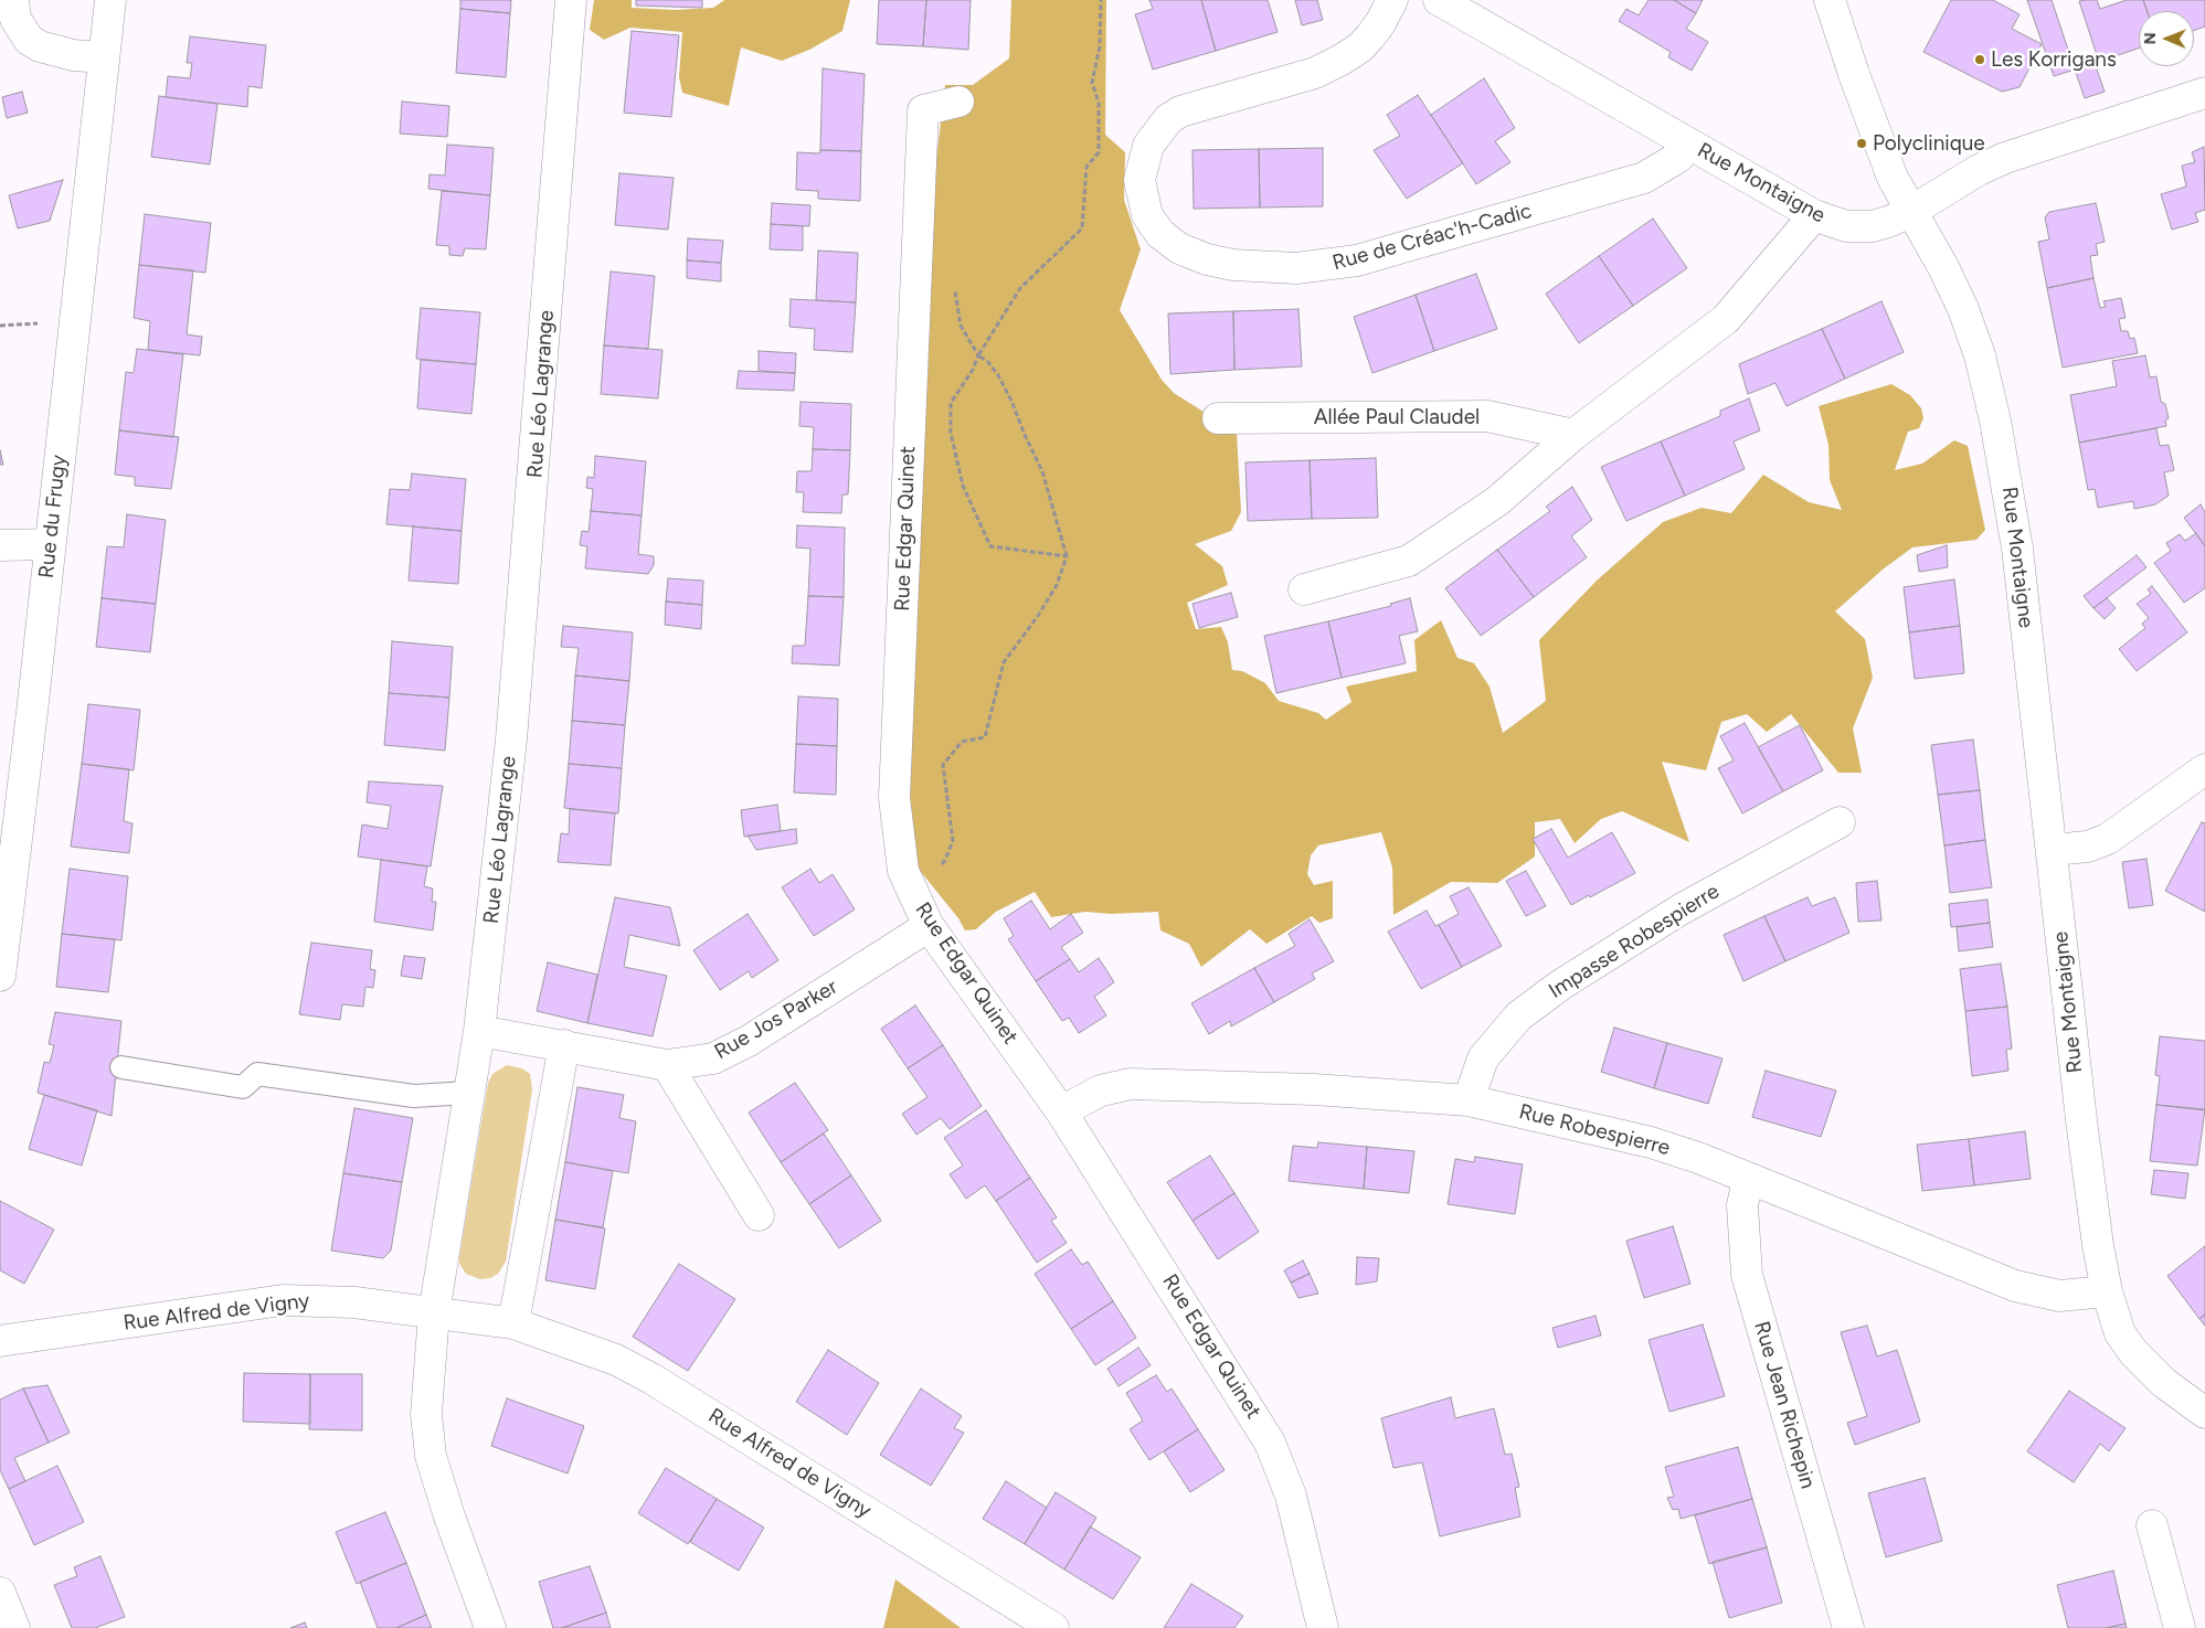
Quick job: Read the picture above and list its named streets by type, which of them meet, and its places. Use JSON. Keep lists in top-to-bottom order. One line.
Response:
{"streets":{"street":["Rue Montaigne","Rue de Créac'h-Cadic","Rue Léo Lagrange","Allée Paul Claudel","Rue du Frugy","Rue Edgar Quinet","Impasse Robespierre","Rue Jos Parker","Rue Robespierre","Rue Alfred de Vigny","Rue Jean Richepin"]},"crossings":[["Rue Montaigne","Rue de Créac'h-Cadic"],["Rue Montaigne","Rue Robespierre"],["Rue Léo Lagrange","Rue Jos Parker"],["Rue Léo Lagrange","Rue Alfred de Vigny"],["Rue Edgar Quinet","Rue Jos Parker"],["Rue Edgar Quinet","Rue Robespierre"],["Impasse Robespierre","Rue Robespierre"],["Rue Robespierre","Rue Jean Richepin"]],"places":["Les Korrigans","Polyclinique"],"north":"left"}
